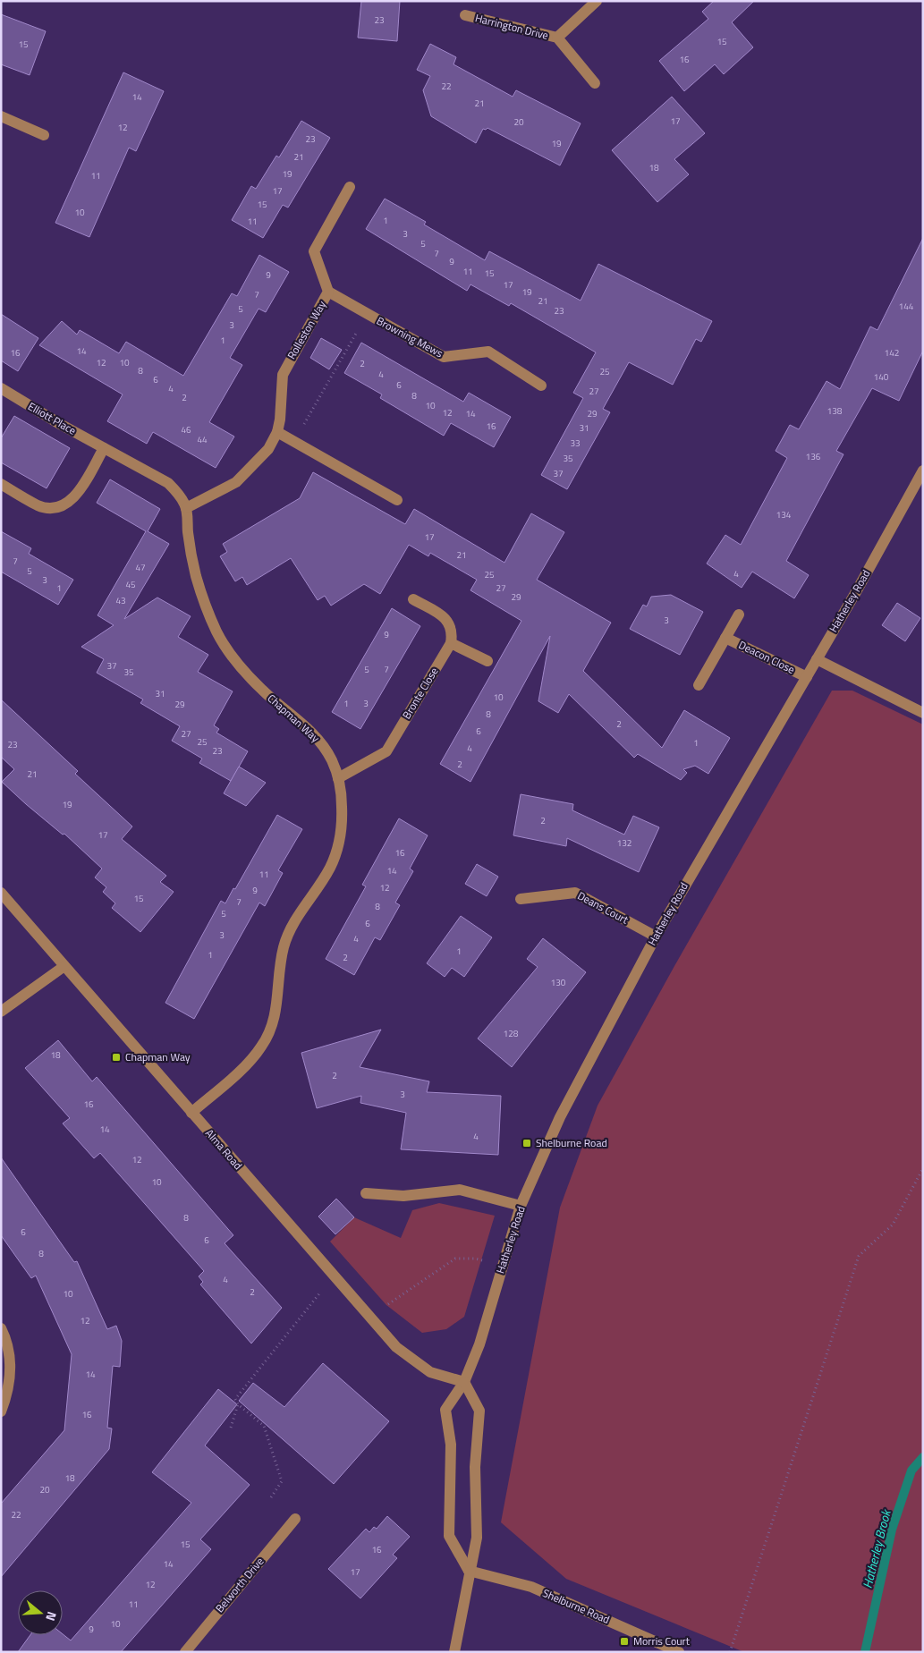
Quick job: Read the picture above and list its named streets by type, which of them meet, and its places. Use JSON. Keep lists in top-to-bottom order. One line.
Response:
{"streets":{"street":["Harrington Drive","Rolleston Way","Browning Mews","Elliott Place","Hatherley Road","Deacon Close","Bronte Close","Chapman Way","Deans Court","Alma Road","Belworth Drive","Shelburne Road"]},"crossings":[["Rolleston Way","Browning Mews"],["Rolleston Way","Elliott Place"],["Rolleston Way","Chapman Way"],["Elliott Place","Chapman Way"],["Hatherley Road","Deacon Close"],["Hatherley Road","Deans Court"],["Hatherley Road","Alma Road"],["Hatherley Road","Shelburne Road"],["Bronte Close","Chapman Way"],["Chapman Way","Alma Road"]],"water":["Hatherley Brook"],"places":{"transit":["Chapman Way","Shelburne Road","Morris Court"]},"house_numbers":["23","15","15","16","22","14","21","17","20","12","23","19","21","18","19","11","17","15","10","1","11","3","5","7","9","11","15","9","17","19","7","21","144","5","23","3","1","14","16","142","12","10","2","8","25","4","140","6","6","4","27","8","2","10","138","12","14","29","16","31","46","44","33","136","35","37","134","17","21","7","47","5","4","25","3","45","1","27","29","43","3","9","37","5","7","35","31","10","1","3","29","8","2","6","27","25","1","23","4","23","2","21","19","2","17","132","16","14","11","12","9","15","7","8","5","6","3","4","1","1","2","130","128","18","2","3","16","14","4","12","10","8","6","6","8","4","2","10","12","14","16","18","20","22","15","16","14","17","12","11","10","9"],"north":"right"}
